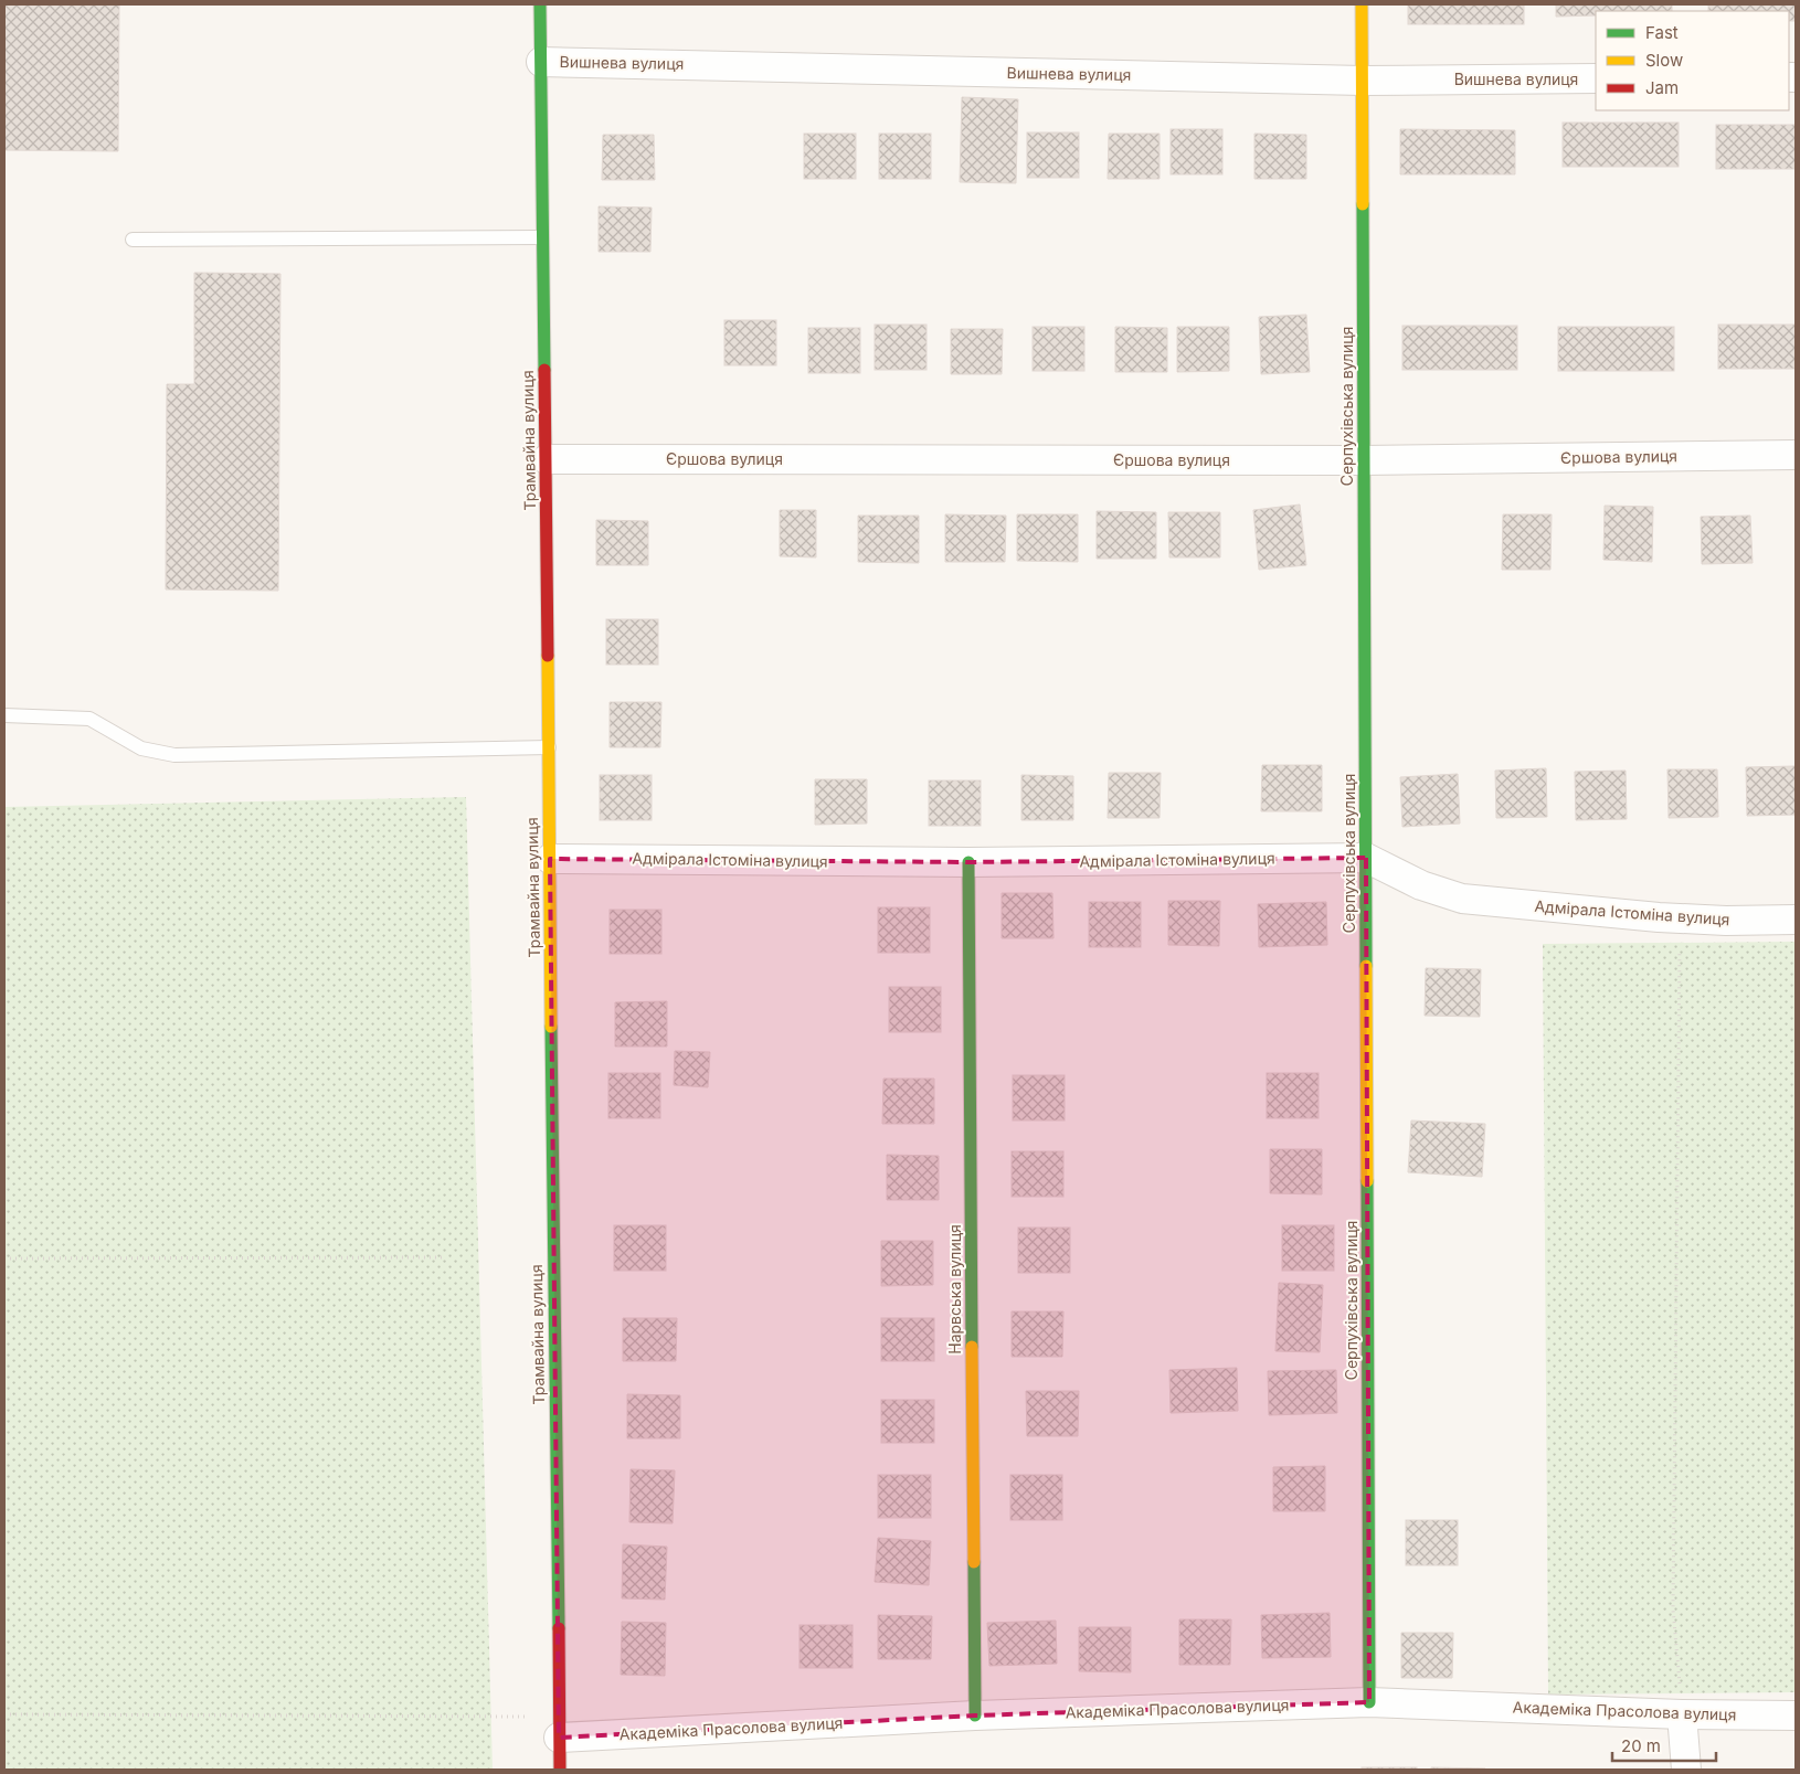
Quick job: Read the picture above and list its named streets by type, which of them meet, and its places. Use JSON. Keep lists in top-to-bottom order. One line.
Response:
{"streets":{"street":["Вишнева вулиця","Серпухівська вулиця","Трамвайна вулиця","Єршова вулиця","Адмірала Істоміна вулиця","Нарвська вулиця","Академіка Прасолова вулиця"]},"crossings":[["Вишнева вулиця","Серпухівська вулиця"],["Вишнева вулиця","Трамвайна вулиця"],["Серпухівська вулиця","Єршова вулиця"],["Серпухівська вулиця","Адмірала Істоміна вулиця"],["Серпухівська вулиця","Академіка Прасолова вулиця"],["Трамвайна вулиця","Єршова вулиця"],["Трамвайна вулиця","Адмірала Істоміна вулиця"],["Трамвайна вулиця","Академіка Прасолова вулиця"],["Адмірала Істоміна вулиця","Нарвська вулиця"],["Нарвська вулиця","Академіка Прасолова вулиця"]],"legend":["Fast","Slow","Jam"],"scale_bar":"20 m"}
